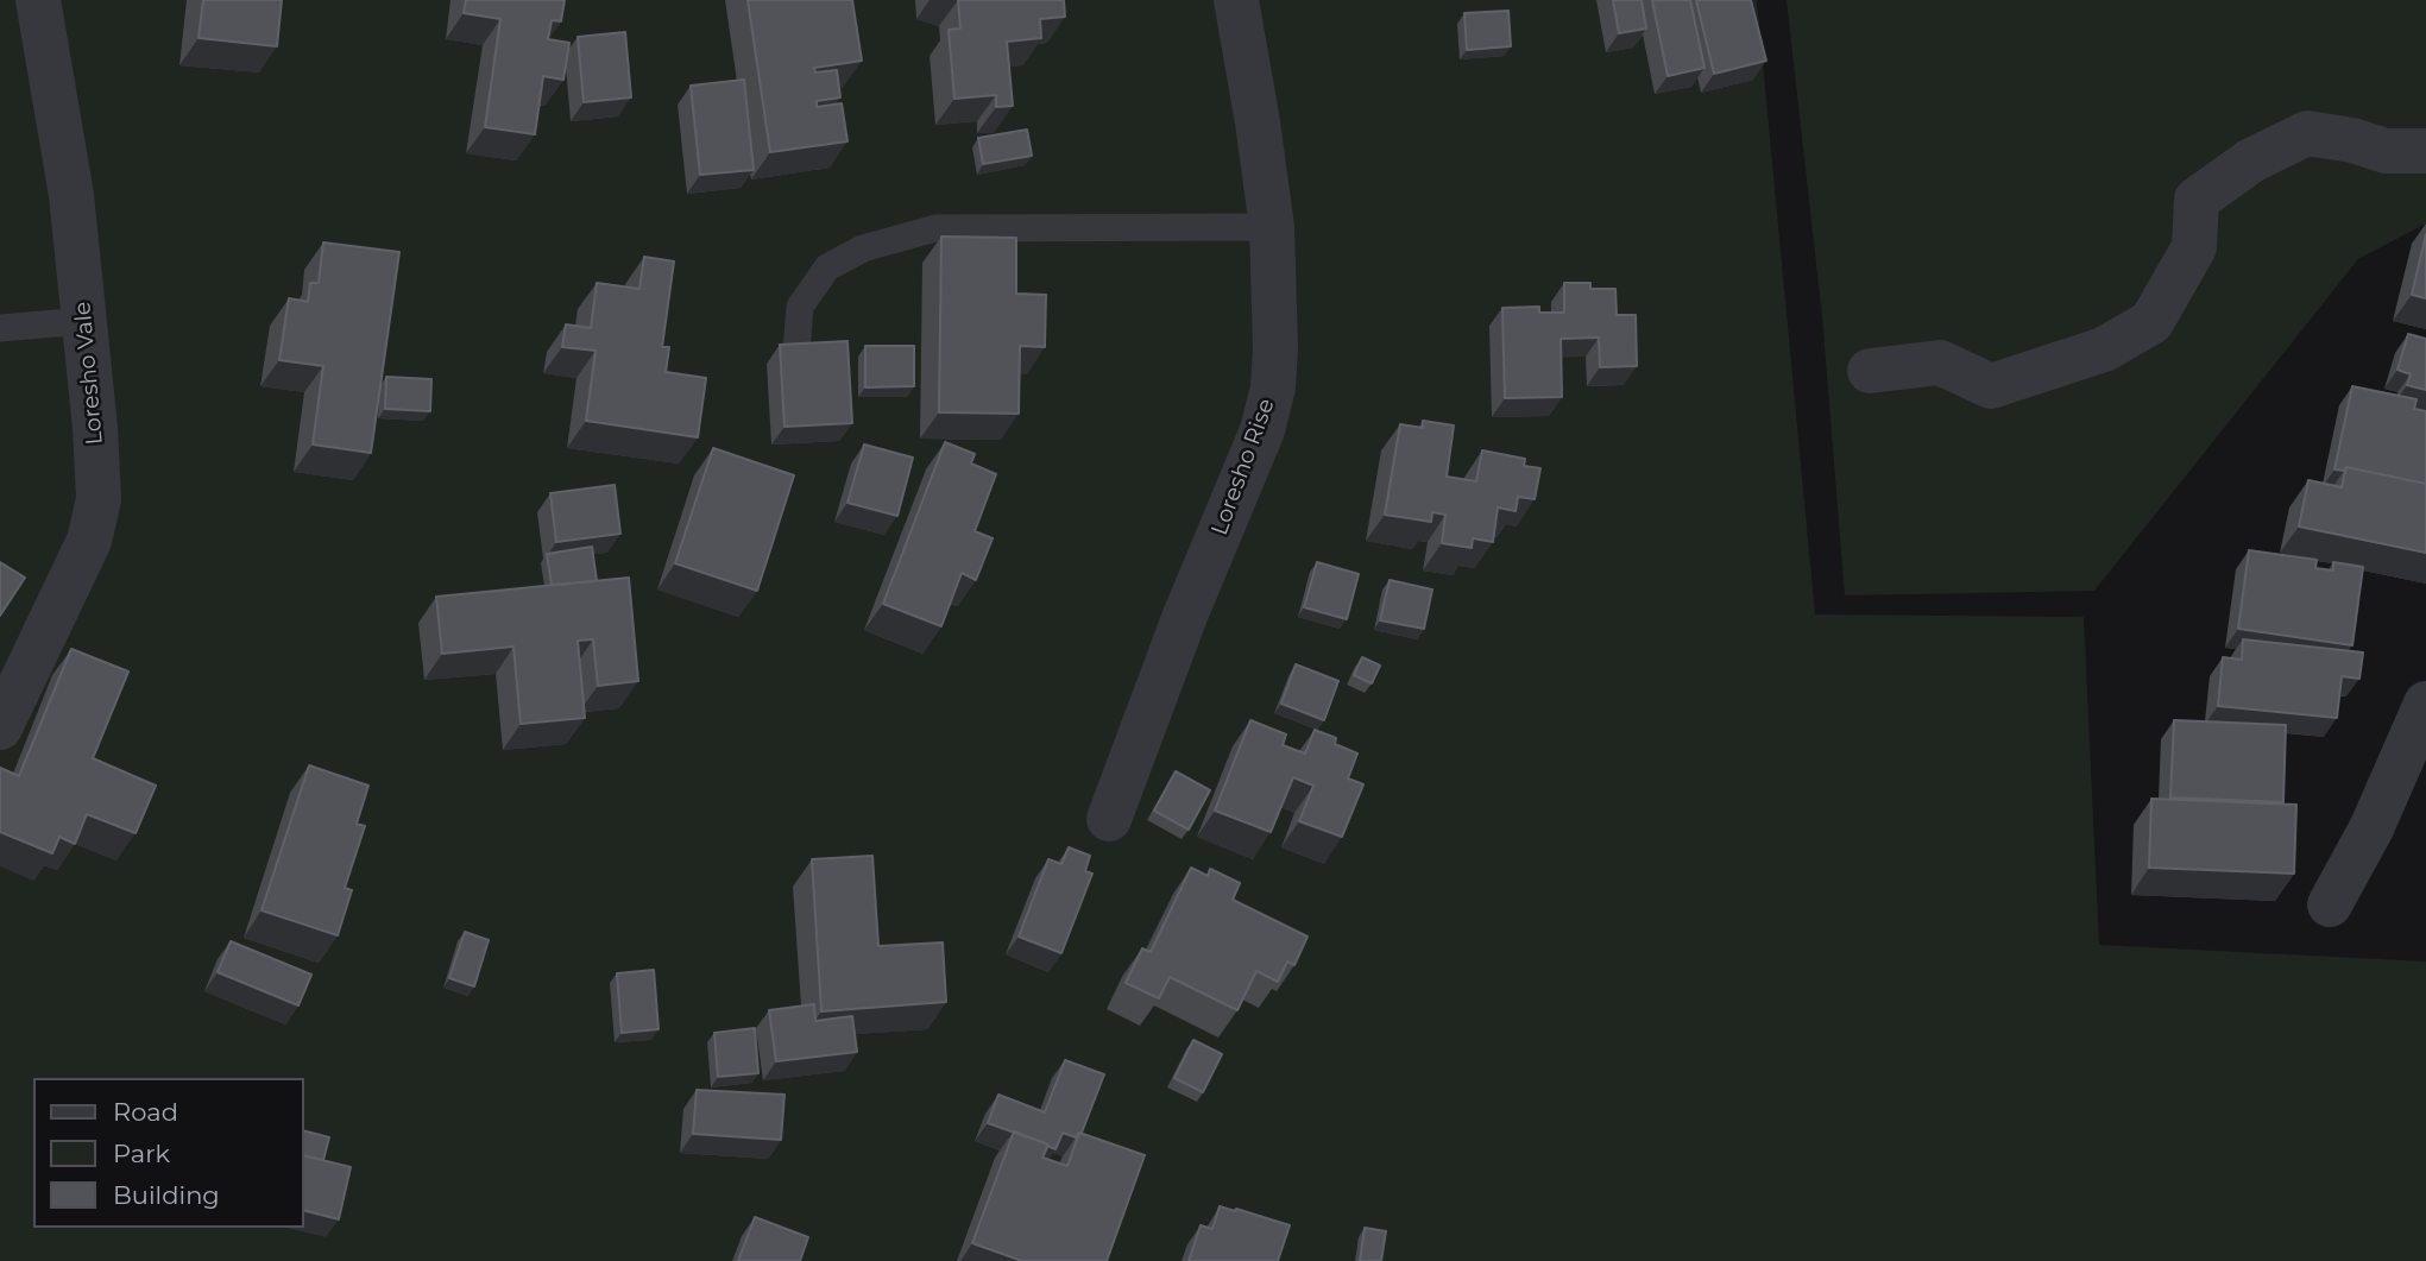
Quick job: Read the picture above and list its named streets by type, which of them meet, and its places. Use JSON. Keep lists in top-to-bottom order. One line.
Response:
{"streets":{"street":["Loresho Vale","Loresho Rise"]},"legend":["Road","Park","Building"]}
